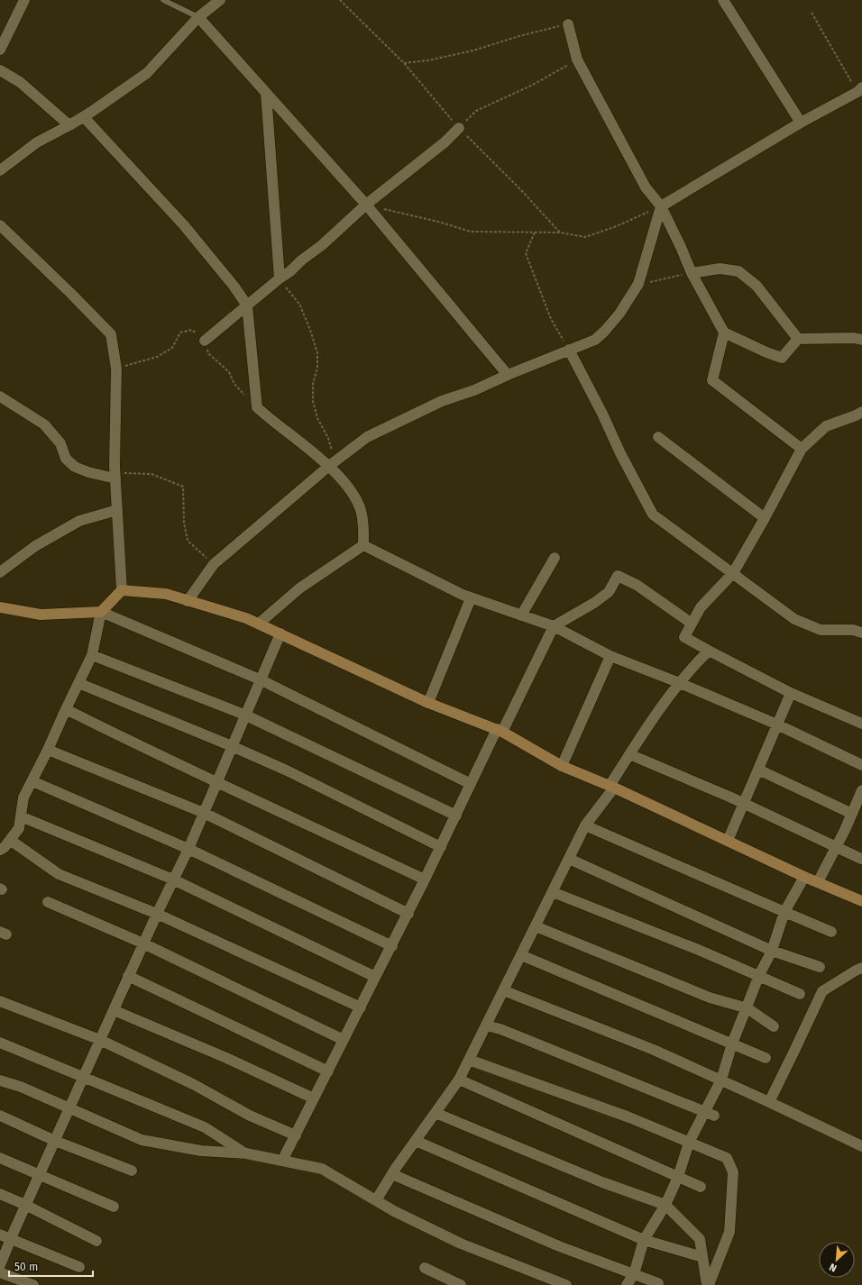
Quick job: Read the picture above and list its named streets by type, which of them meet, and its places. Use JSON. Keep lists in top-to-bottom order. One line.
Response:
{"scale_bar":"50 m","north":"bottom left"}
